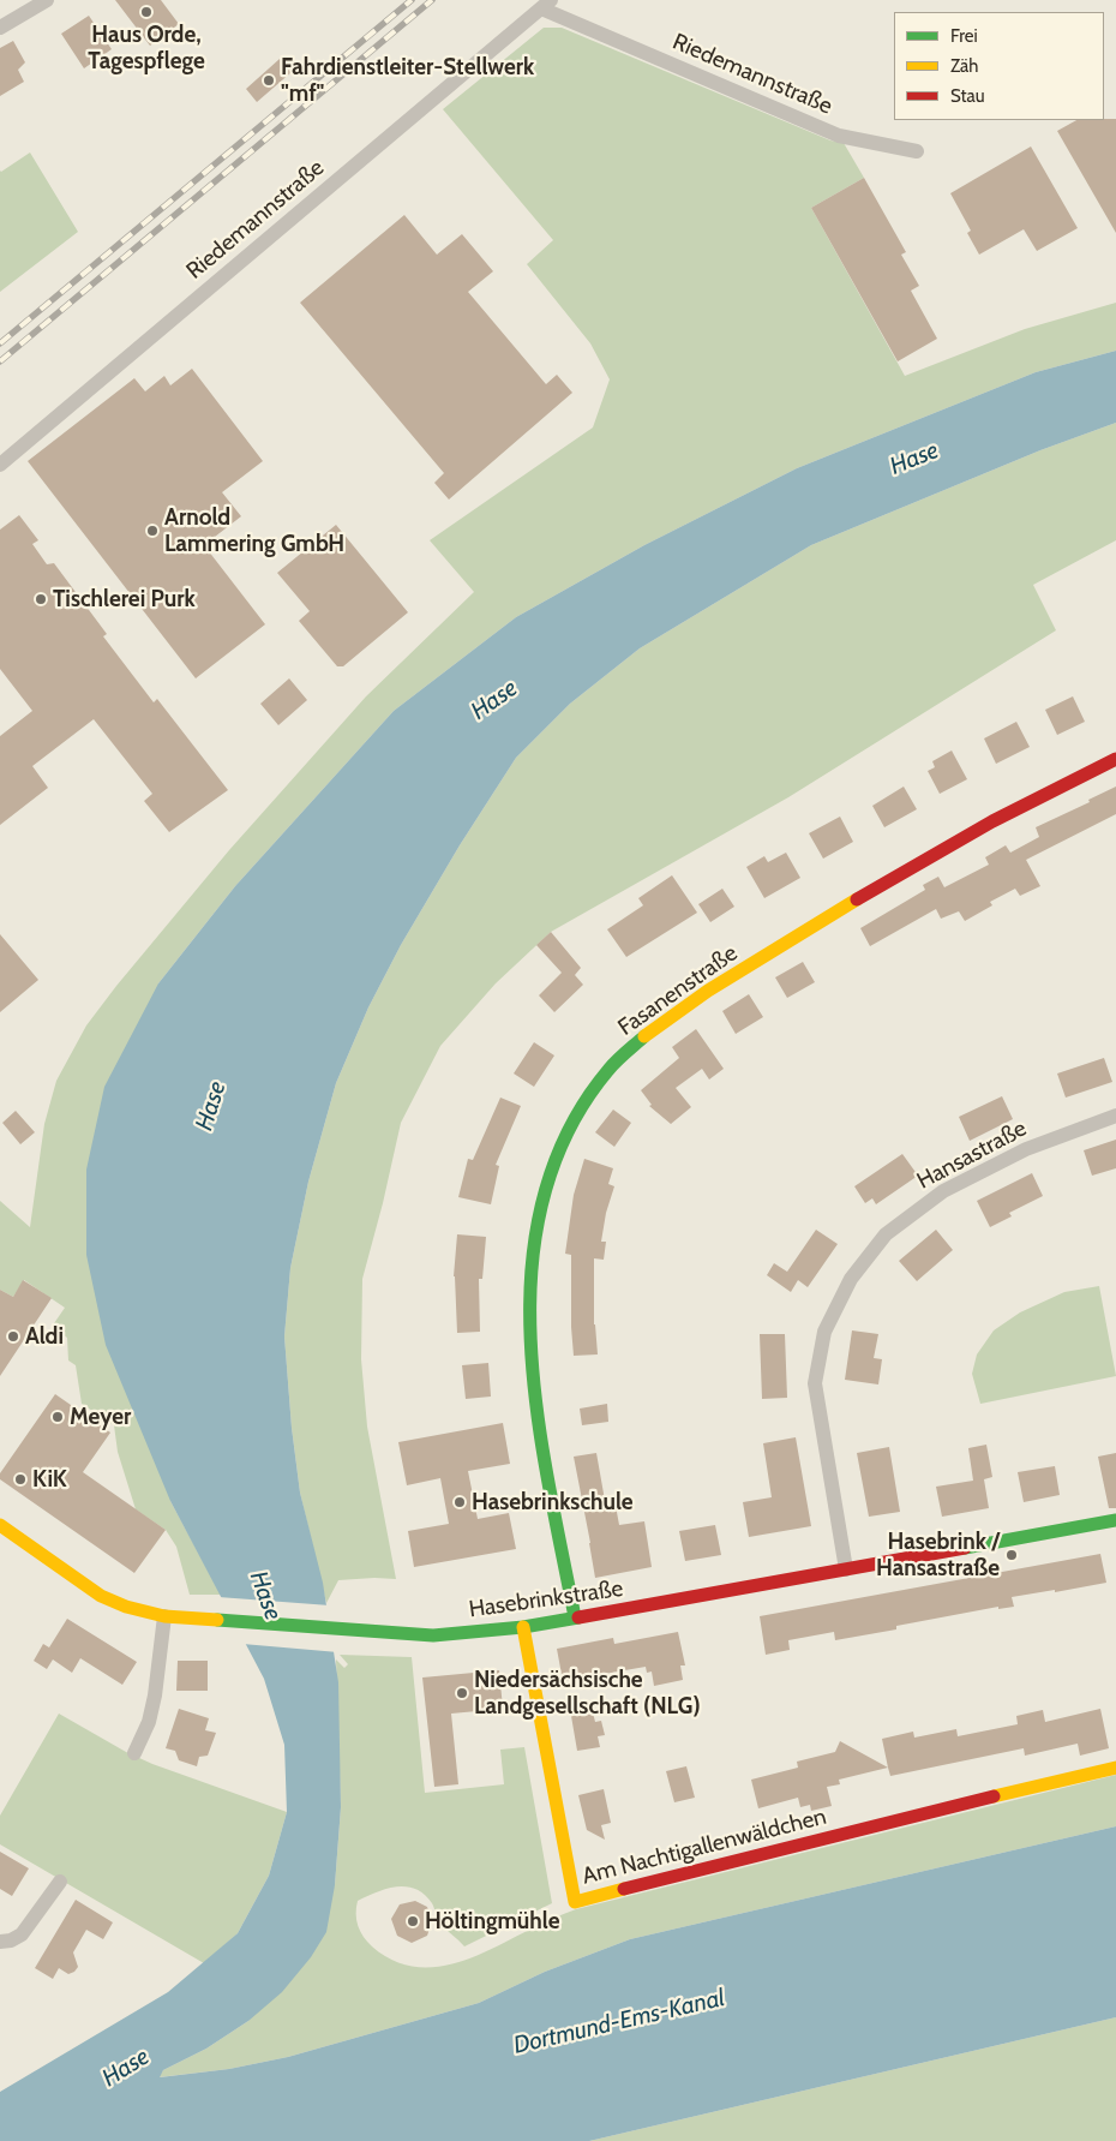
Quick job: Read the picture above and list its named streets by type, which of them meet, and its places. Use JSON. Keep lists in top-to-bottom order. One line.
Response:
{"streets":{"street":["Riedemannstraße","Fasanenstraße","Hansastraße","Hasebrinkstraße","Am Nachtigallenwäldchen"]},"crossings":[["Fasanenstraße","Hasebrinkstraße"],["Hansastraße","Hasebrinkstraße"],["Hasebrinkstraße","Am Nachtigallenwäldchen"]],"water":["Hase","Dortmund-Ems-Kanal"],"places":["Haus Orde, Tagespflege","Fahrdienstleiter-Stellwerk \"mf\"","Arnold Lammering GmbH","Tischlerei Purk","Aldi","Meyer","KiK","Hasebrinkschule","Hasebrink / Hansastraße","Niedersächsische Landgesellschaft (NLG)","Höltingmühle"],"legend":["Frei","Zäh","Stau"]}
